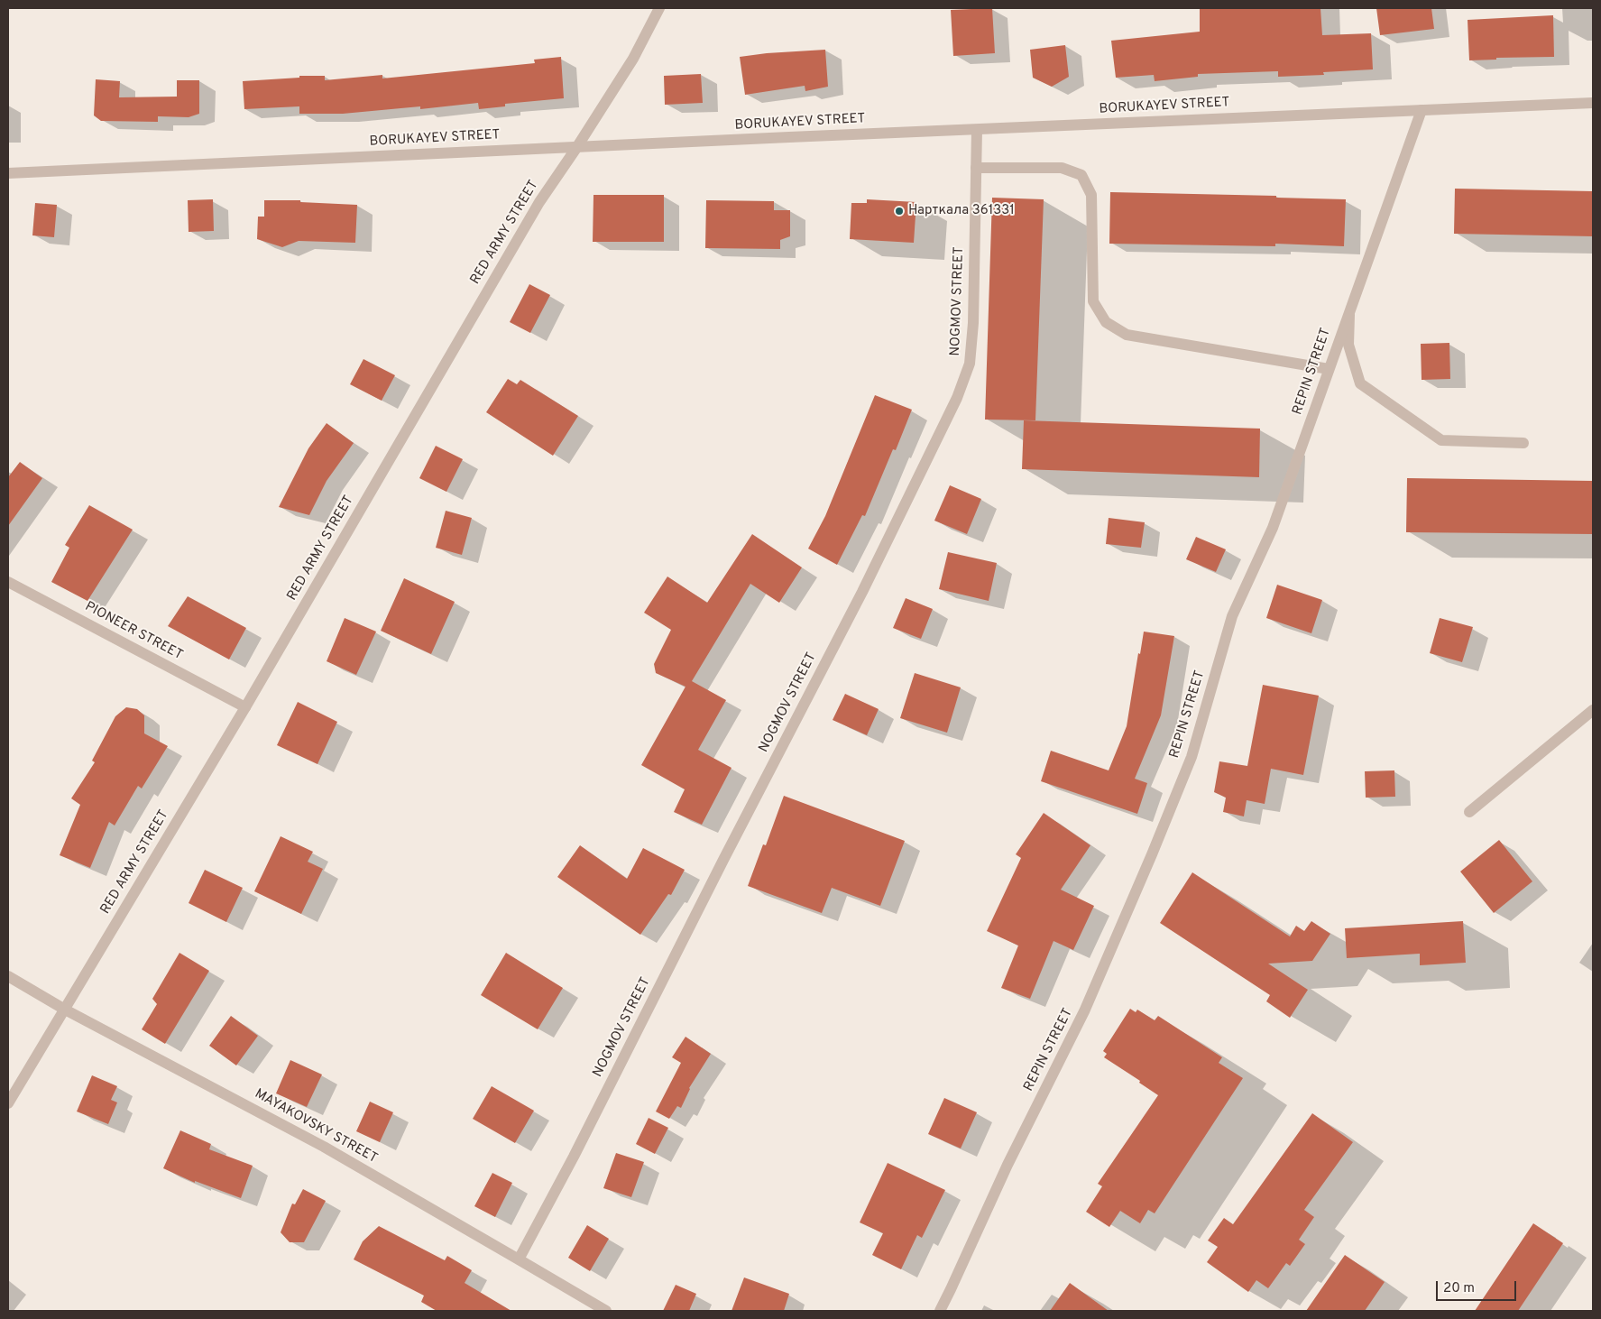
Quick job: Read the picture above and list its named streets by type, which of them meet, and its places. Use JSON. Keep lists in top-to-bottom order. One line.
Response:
{"streets":{"street":["BORUKAYEV STREET","RED ARMY STREET","NOGMOV STREET","REPIN STREET","PIONEER STREET","MAYAKOVSKY STREET"]},"crossings":[["BORUKAYEV STREET","RED ARMY STREET"],["BORUKAYEV STREET","NOGMOV STREET"],["BORUKAYEV STREET","REPIN STREET"],["RED ARMY STREET","PIONEER STREET"],["RED ARMY STREET","MAYAKOVSKY STREET"],["NOGMOV STREET","MAYAKOVSKY STREET"]],"places":["Нарткала 361331"],"scale_bar":"20 m"}
